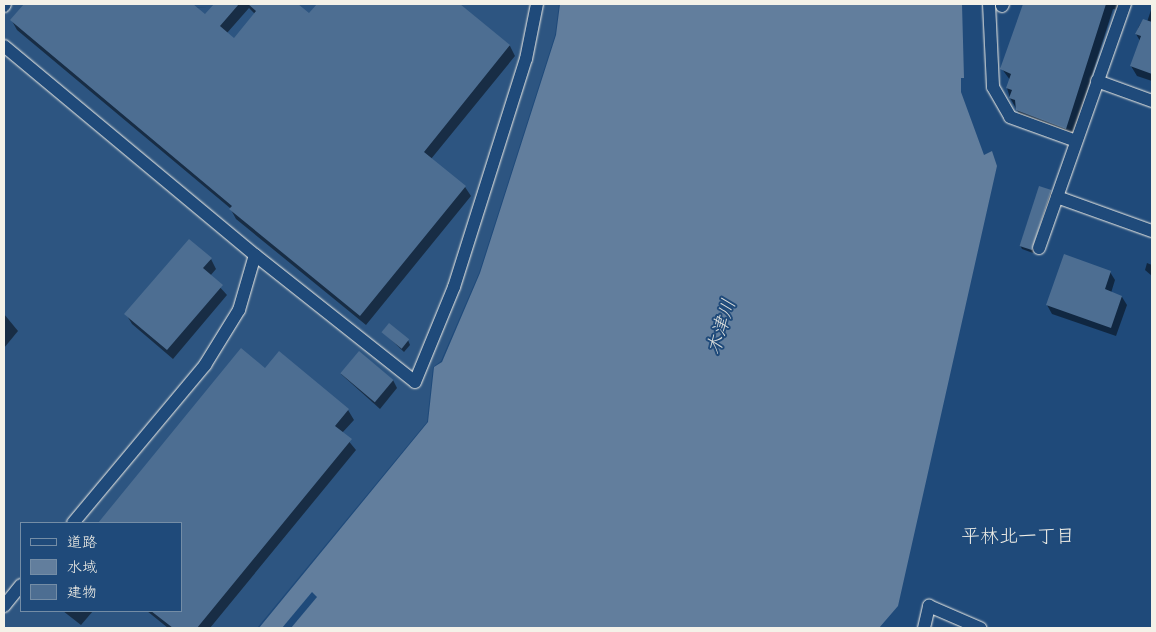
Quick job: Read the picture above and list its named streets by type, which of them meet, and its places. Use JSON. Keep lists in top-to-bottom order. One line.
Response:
{"districts":["平林北一丁目"],"water":["木津川"],"legend":["道路","水域","建物"]}
